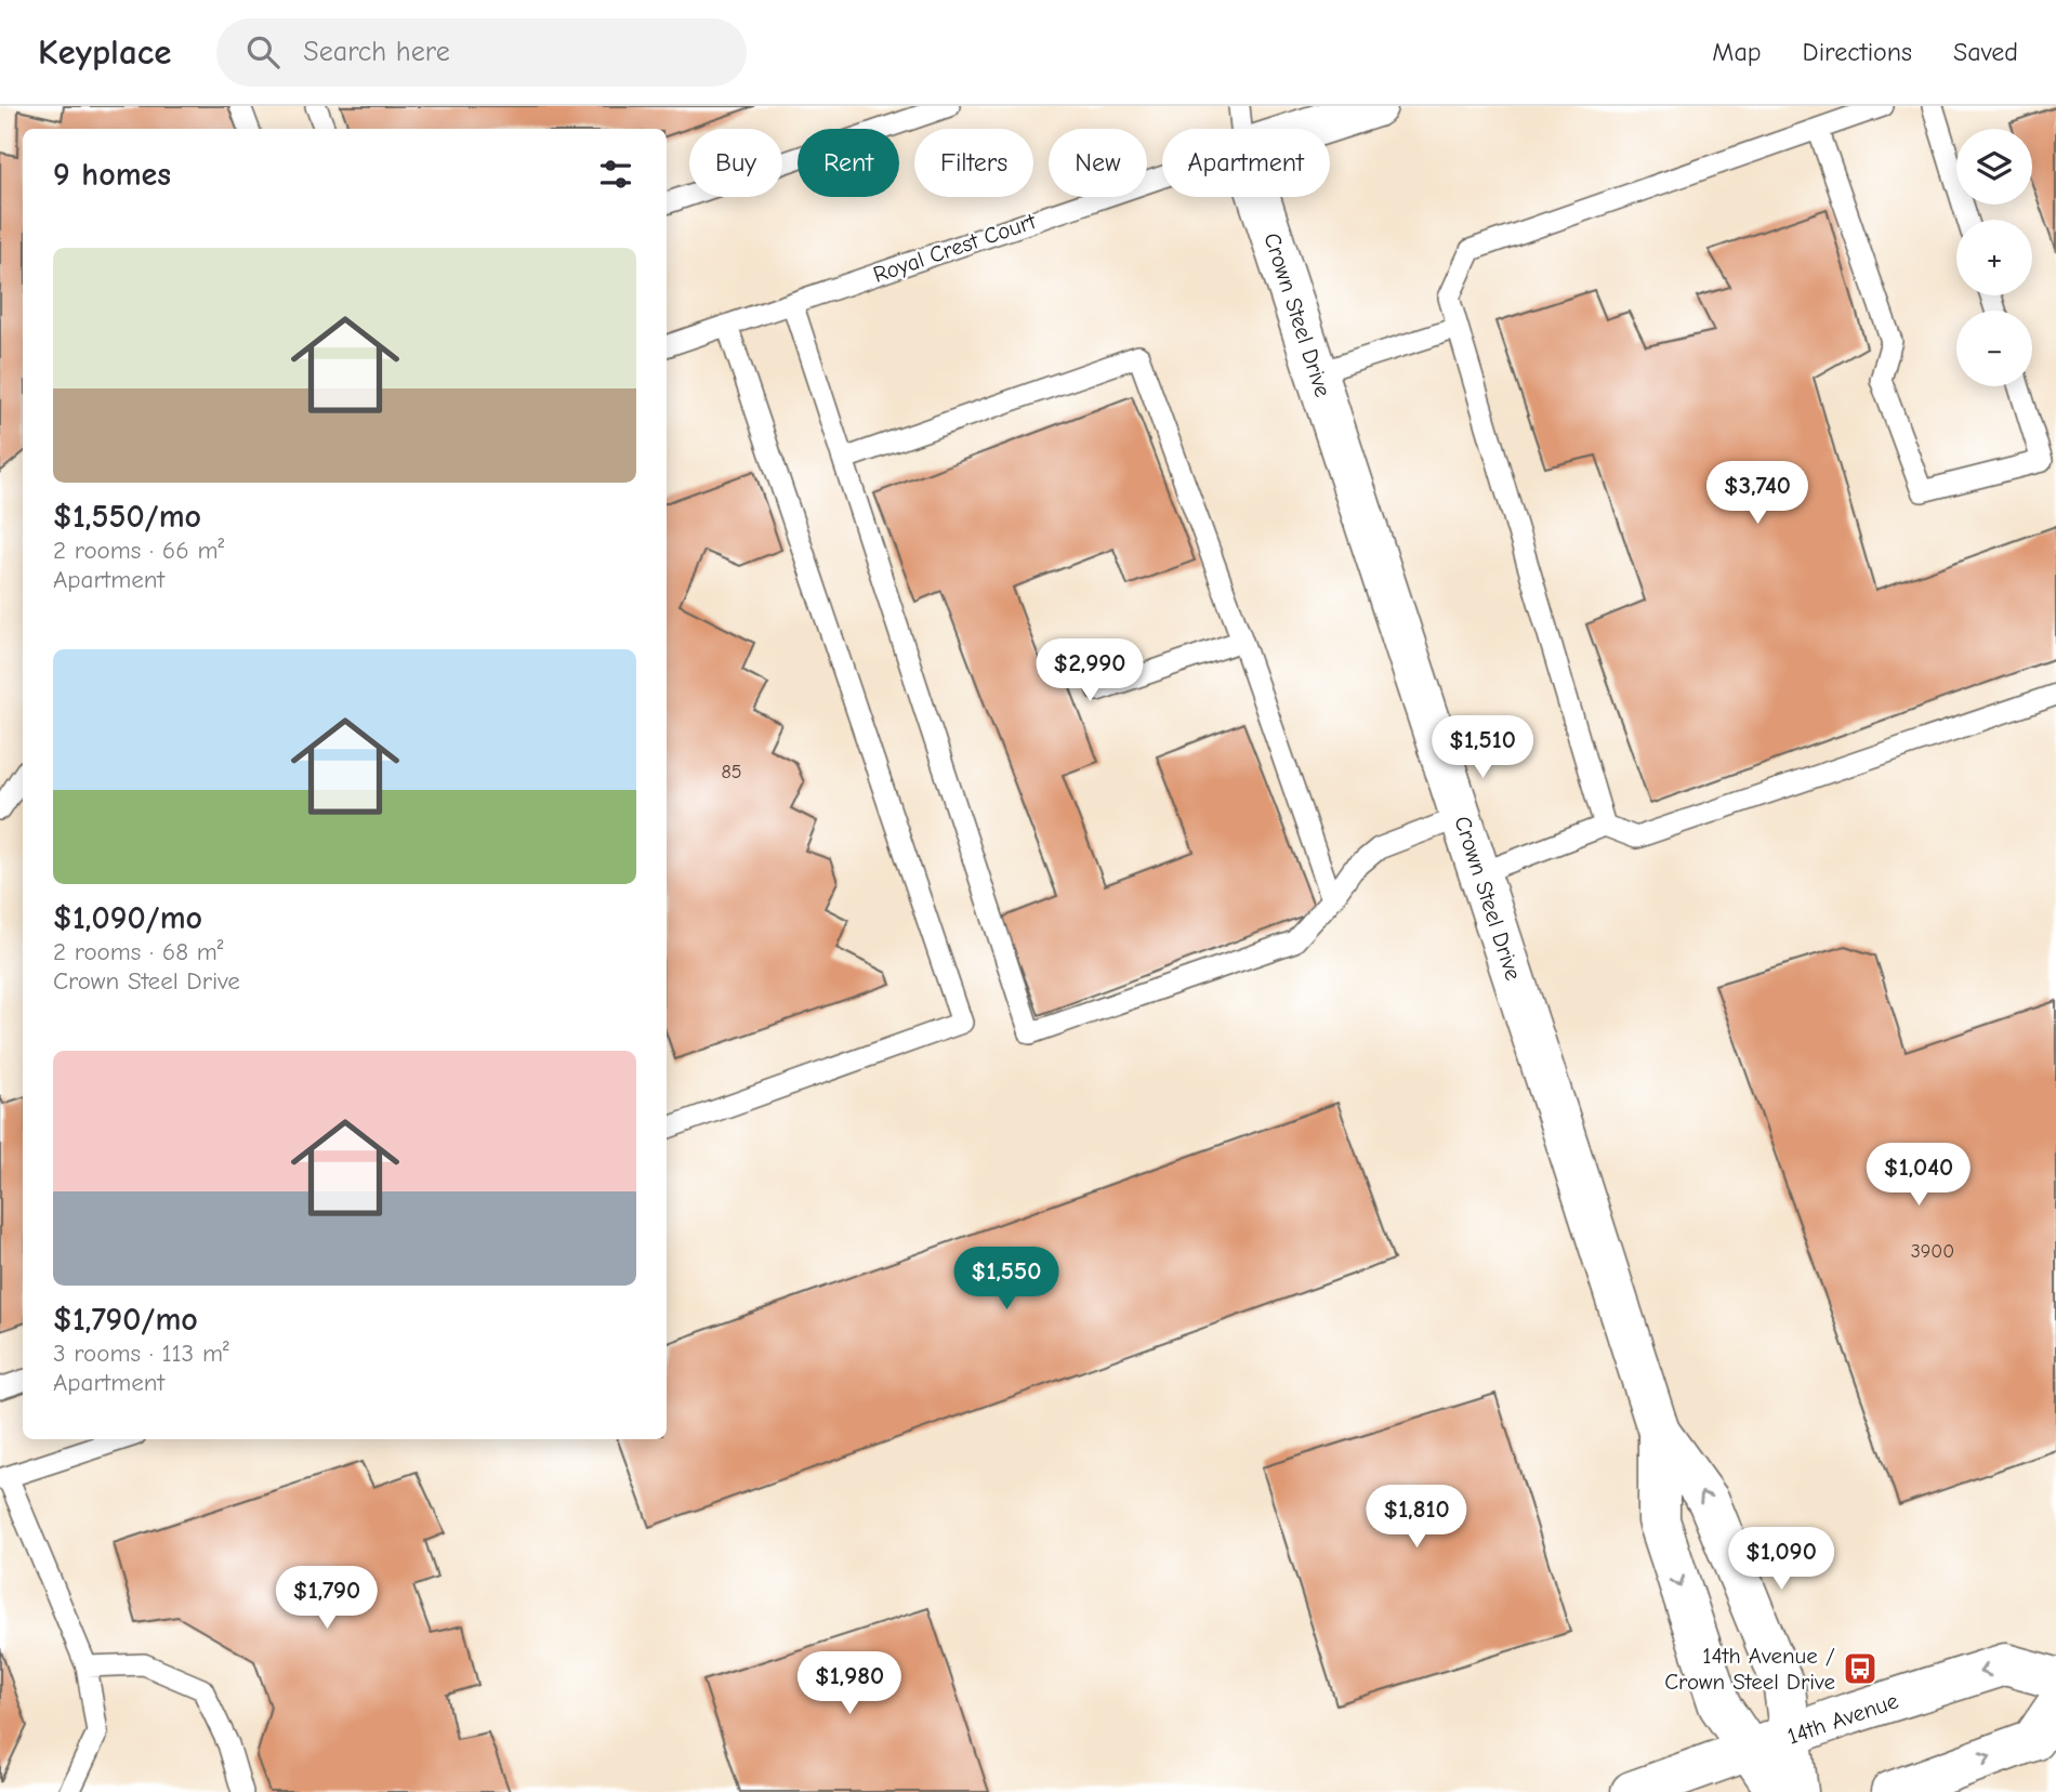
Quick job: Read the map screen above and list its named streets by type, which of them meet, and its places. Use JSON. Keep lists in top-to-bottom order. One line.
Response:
{"streets":{"street":["Royal Crest Court","Crown Steel Drive","14th Avenue"]},"crossings":[["Crown Steel Drive","14th Avenue"]],"places":{"bus stop":["14th Avenue / Crown Steel Drive"]},"house_numbers":["85","3900"],"page":{"header":"Keyplace","search":"Search here","nav":["Map","Directions","Saved"],"map_buttons":["+","−"],"chip":["Buy","Rent","Filters","New","Apartment"],"heading":"9 homes","list":[{"name":"$1,550/mo","note":"2 rooms · 66 m² · Apartment"},{"name":"$1,090/mo","note":"2 rooms · 68 m² · Crown Steel Drive"},{"name":"$1,790/mo","note":"3 rooms · 113 m² · Apartment"}],"price":["$3,740","$2,990","$1,510","$1,040","$1,550","$1,810","$1,090","$1,790","$1,980"]}}
